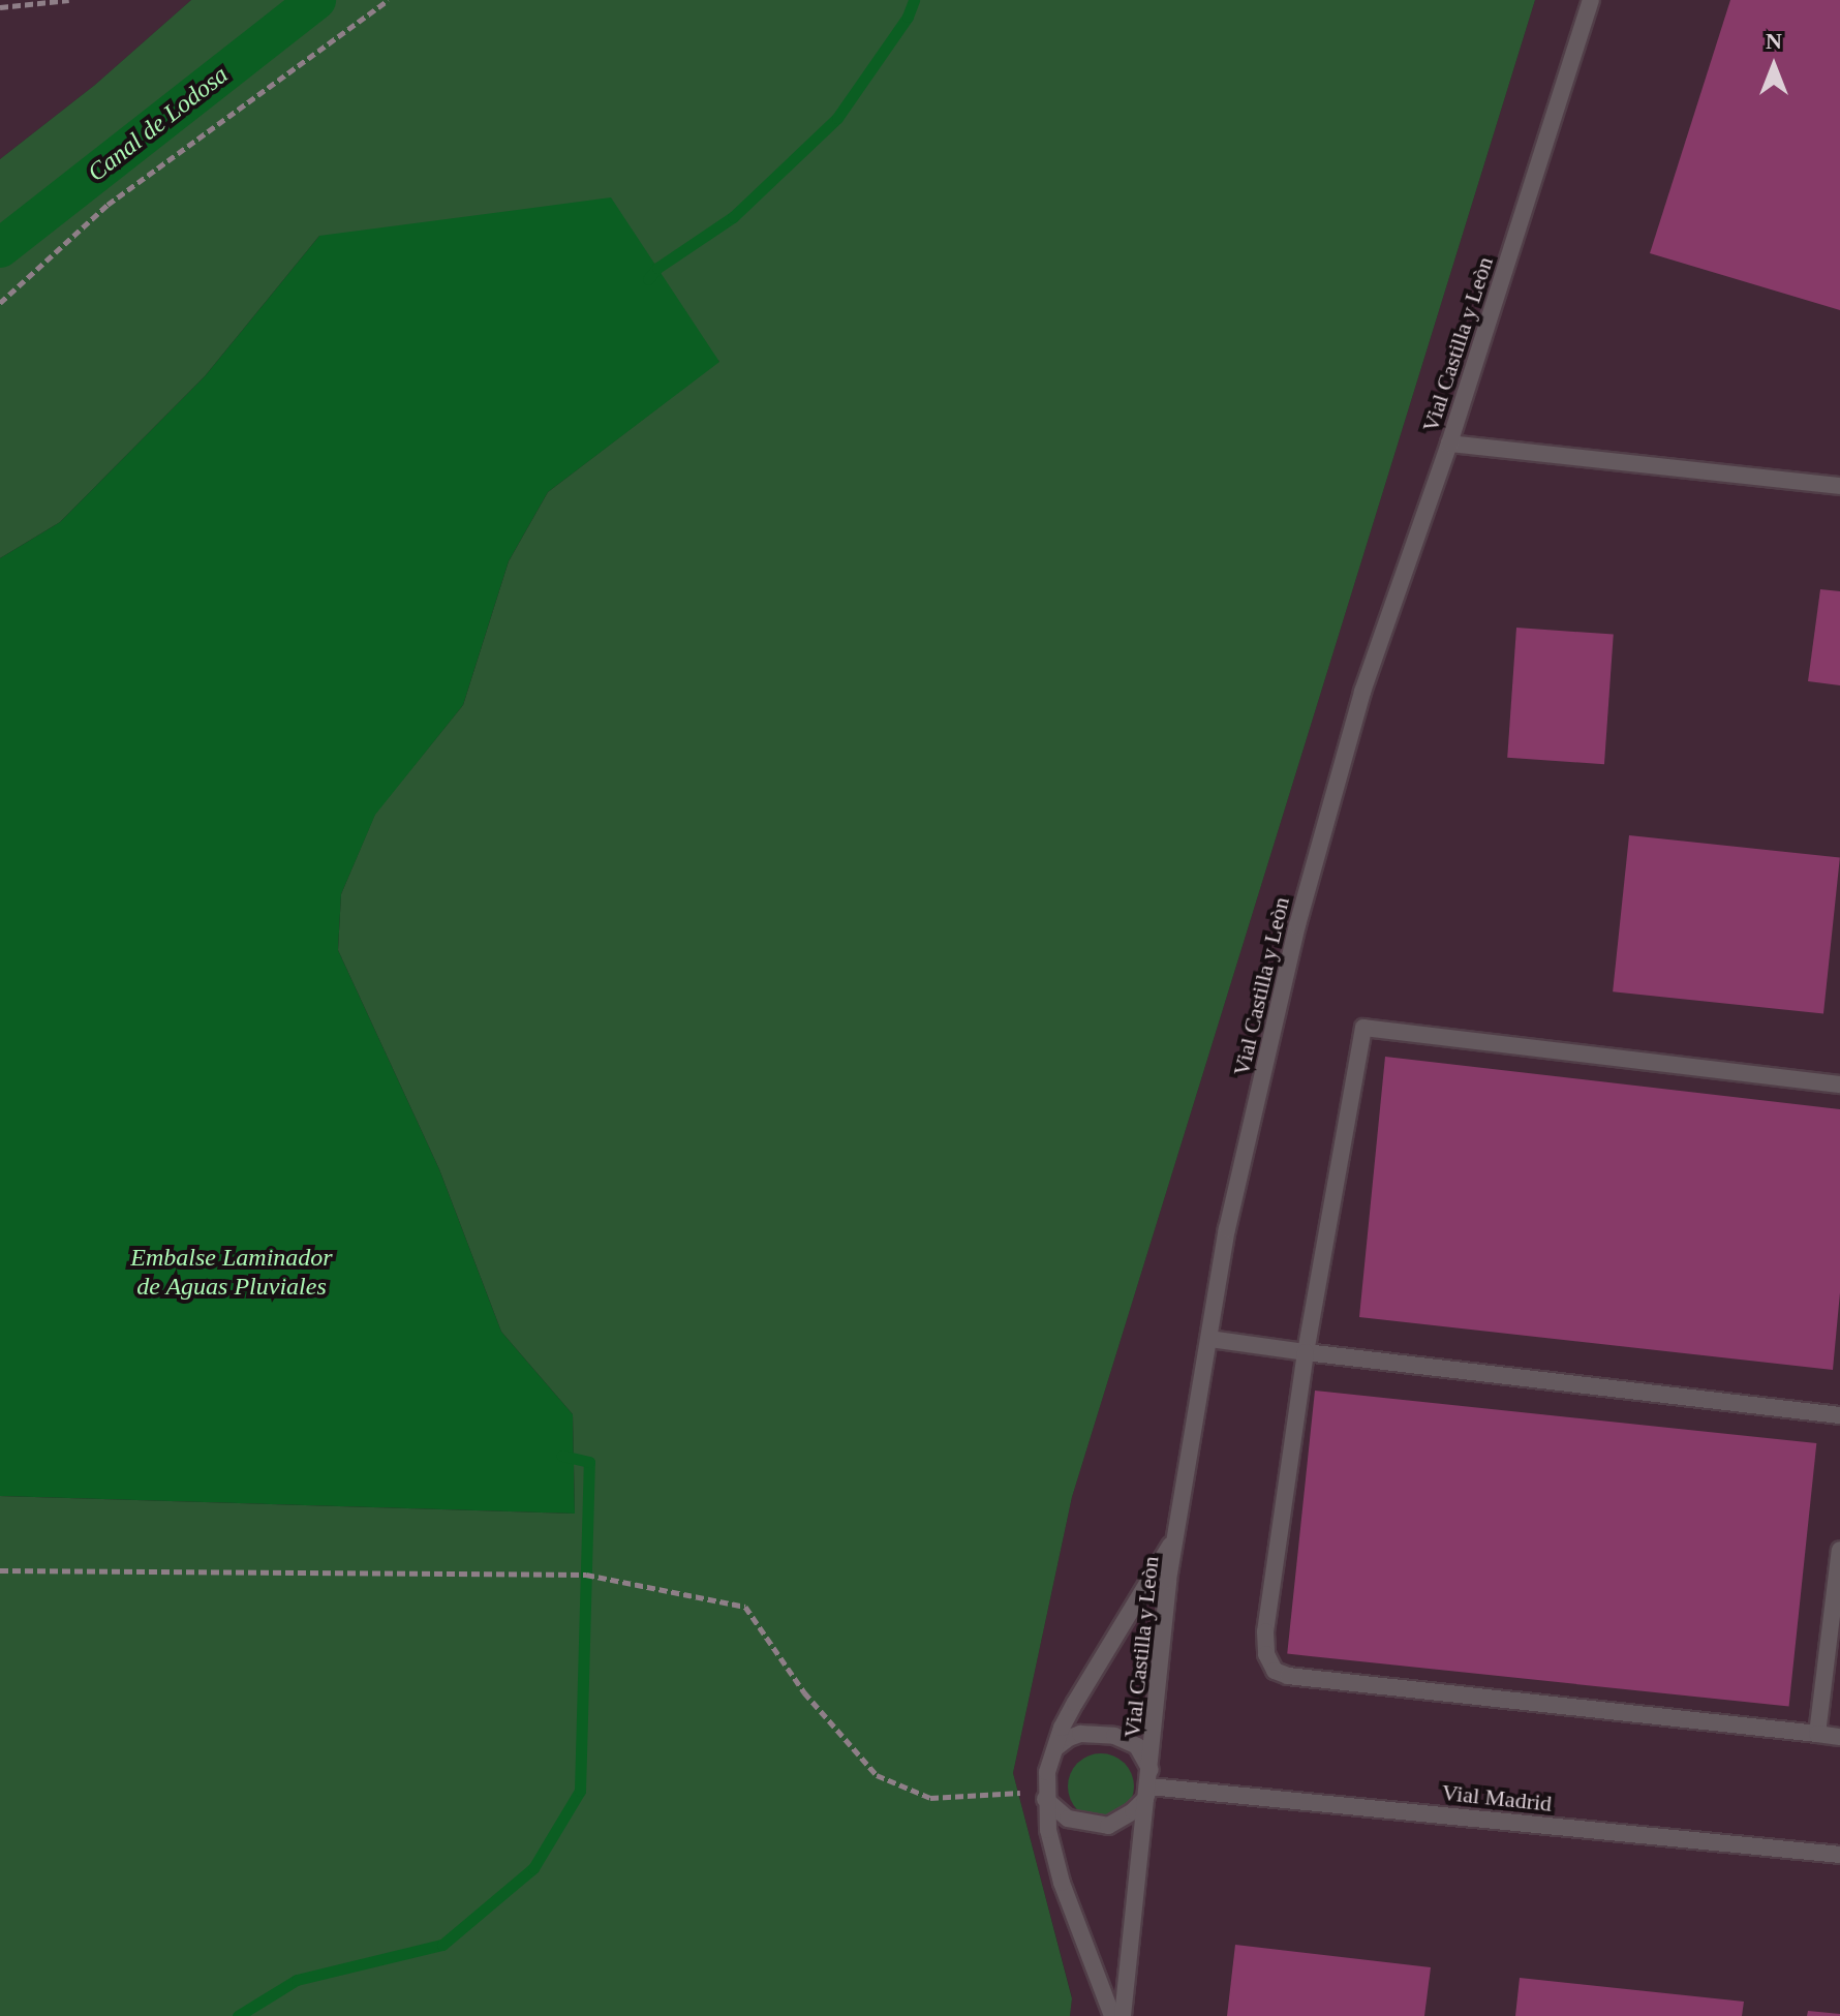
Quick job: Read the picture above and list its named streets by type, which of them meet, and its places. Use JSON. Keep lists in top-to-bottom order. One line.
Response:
{"streets":{"lane":["Vial Castilla y Leòn","Vial Madrid"]},"crossings":[["Vial Castilla y Leòn","Vial Madrid"]],"water":["Canal de Lodosa","Embalse Laminador de Aguas Pluviales"],"north":"top"}
